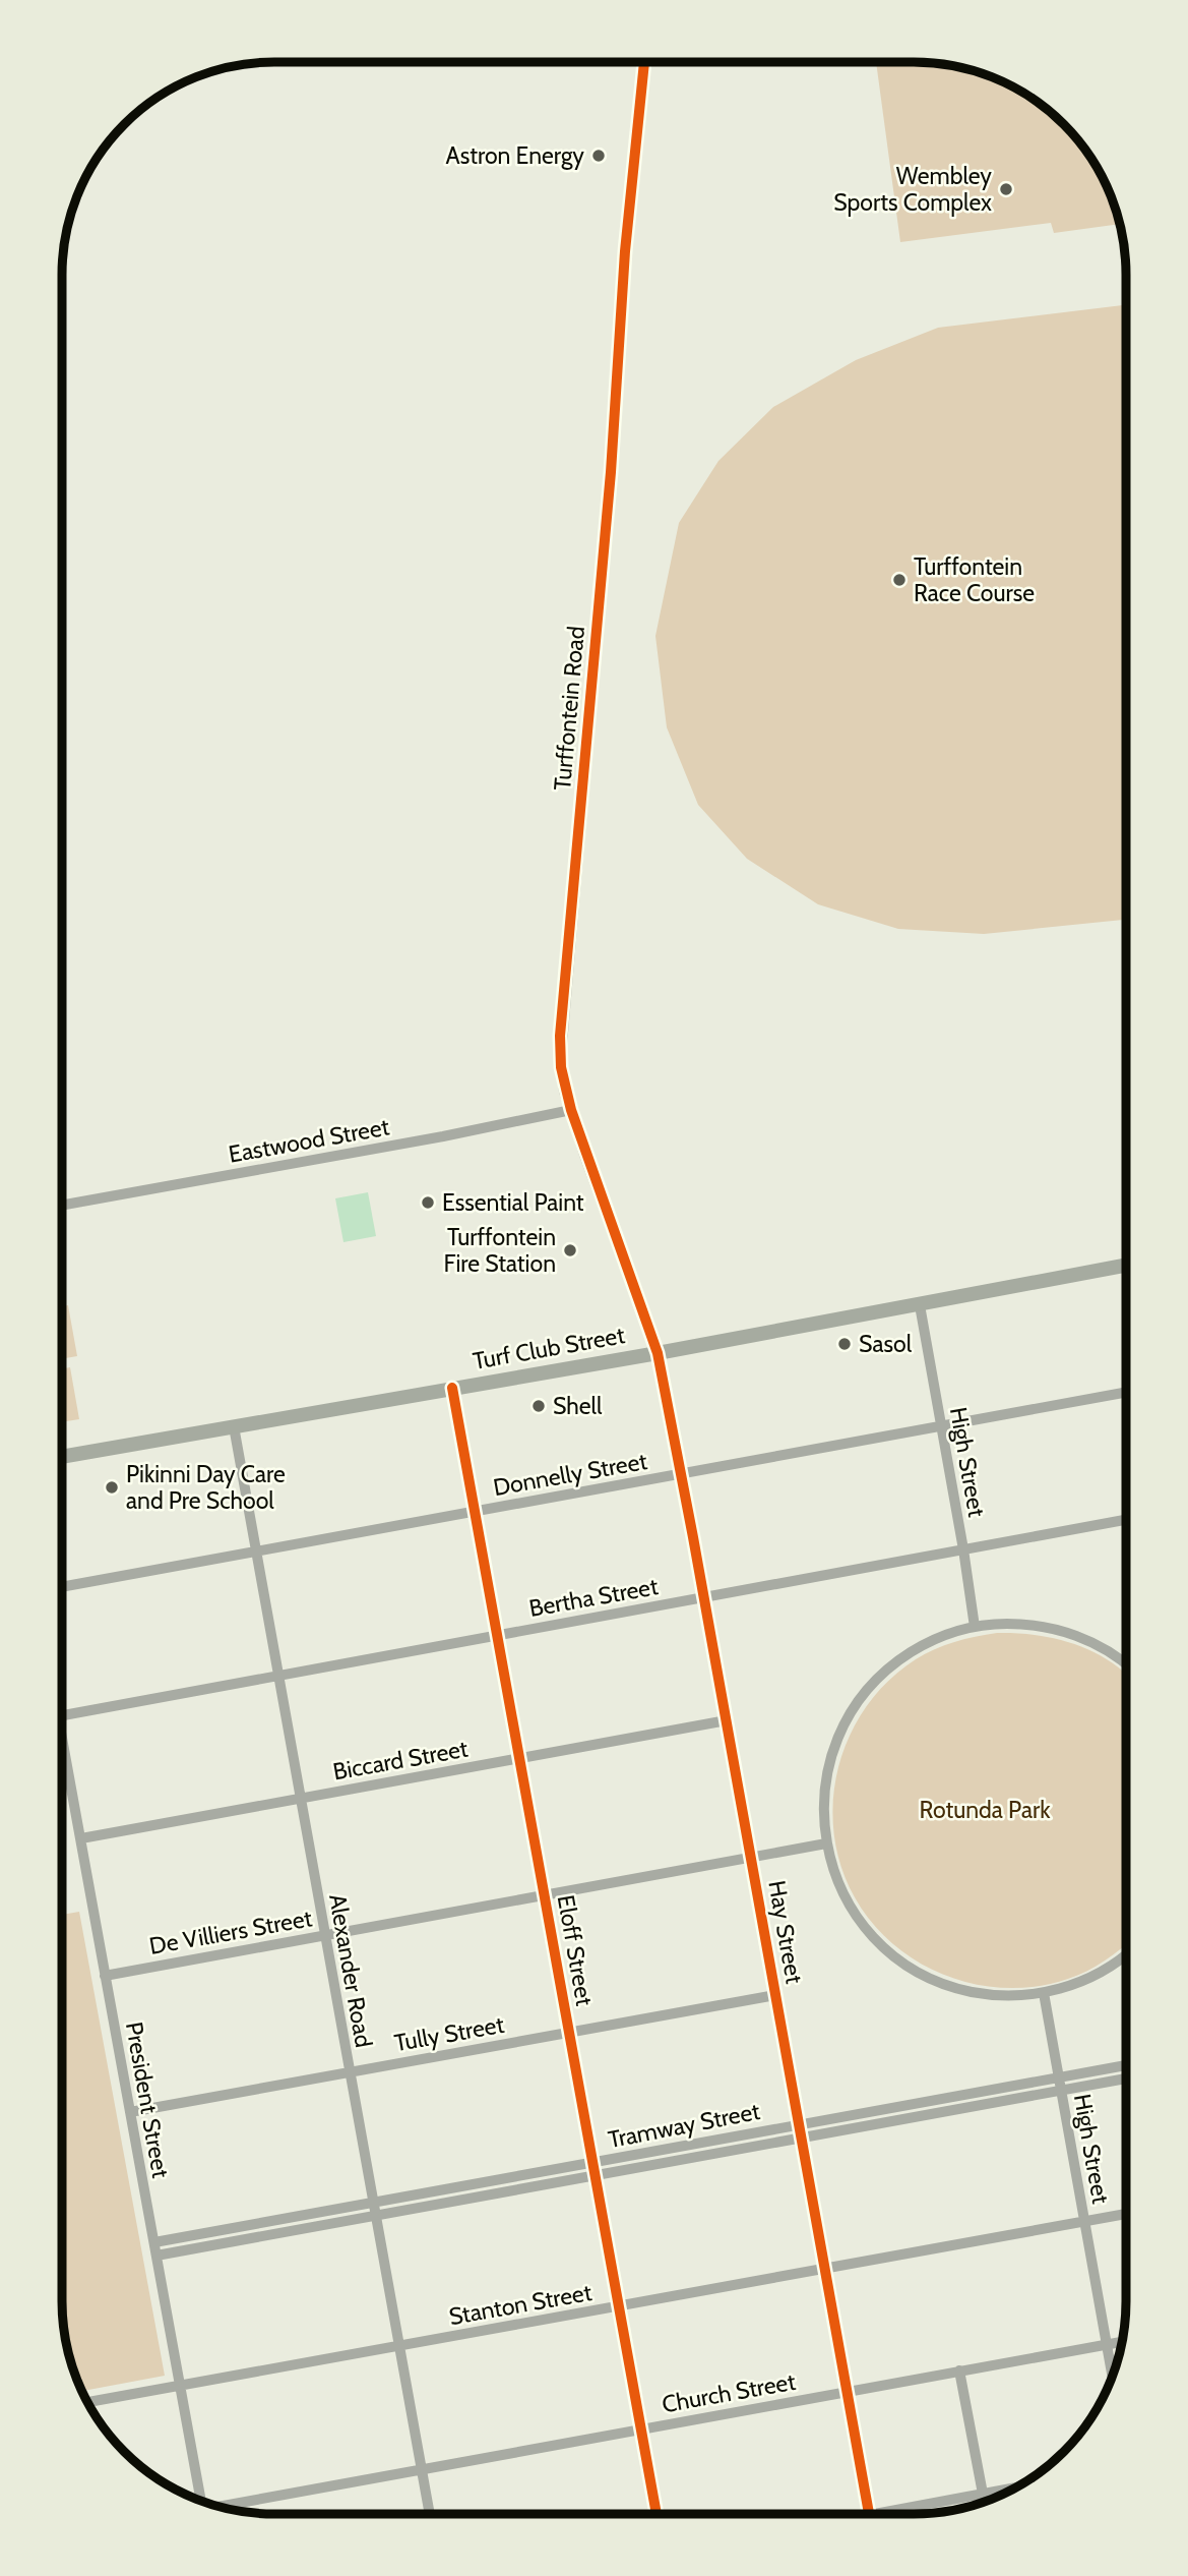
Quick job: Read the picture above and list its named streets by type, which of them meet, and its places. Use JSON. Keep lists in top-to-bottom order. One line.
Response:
{"streets":{"main road":["Turf Club Street"],"street":["Turffontein Road","Eastwood Street","High Street","Donnelly Street","Bertha Street","Biccard Street","De Villiers Street","Hay Street","Eloff Street","Alexander Road","Tully Street","President Street","Tramway Street","Stanton Street","Church Street"]},"crossings":[["Turffontein Road","Eastwood Street"],["Turffontein Road","Turf Club Street"],["Turffontein Road","Hay Street"],["Turf Club Street","High Street"],["Turf Club Street","Hay Street"],["Turf Club Street","Eloff Street"],["Turf Club Street","Alexander Road"],["High Street","Donnelly Street"],["High Street","Bertha Street"],["High Street","Tramway Street"],["High Street","Stanton Street"],["High Street","Church Street"],["Donnelly Street","Hay Street"],["Donnelly Street","Eloff Street"],["Donnelly Street","Alexander Road"],["Bertha Street","Hay Street"],["Bertha Street","Eloff Street"],["Bertha Street","Alexander Road"],["Biccard Street","Hay Street"],["Biccard Street","Eloff Street"],["Biccard Street","Alexander Road"],["Biccard Street","President Street"],["De Villiers Street","Hay Street"],["De Villiers Street","Eloff Street"],["De Villiers Street","Alexander Road"],["De Villiers Street","President Street"],["Hay Street","Tully Street"],["Hay Street","Tramway Street"],["Hay Street","Stanton Street"],["Hay Street","Church Street"],["Eloff Street","Tully Street"],["Eloff Street","Tramway Street"],["Eloff Street","Stanton Street"],["Eloff Street","Church Street"],["Alexander Road","Tully Street"],["Alexander Road","Tramway Street"],["Alexander Road","Stanton Street"],["Alexander Road","Church Street"],["Tully Street","President Street"],["President Street","Tramway Street"],["President Street","Stanton Street"]],"parks":["Rotunda Park"],"places":["Astron Energy","Wembley Sports Complex","Turffontein Race Course","Essential Paint","Turffontein Fire Station","Sasol","Shell","Pikinni Day Care and Pre School"]}
